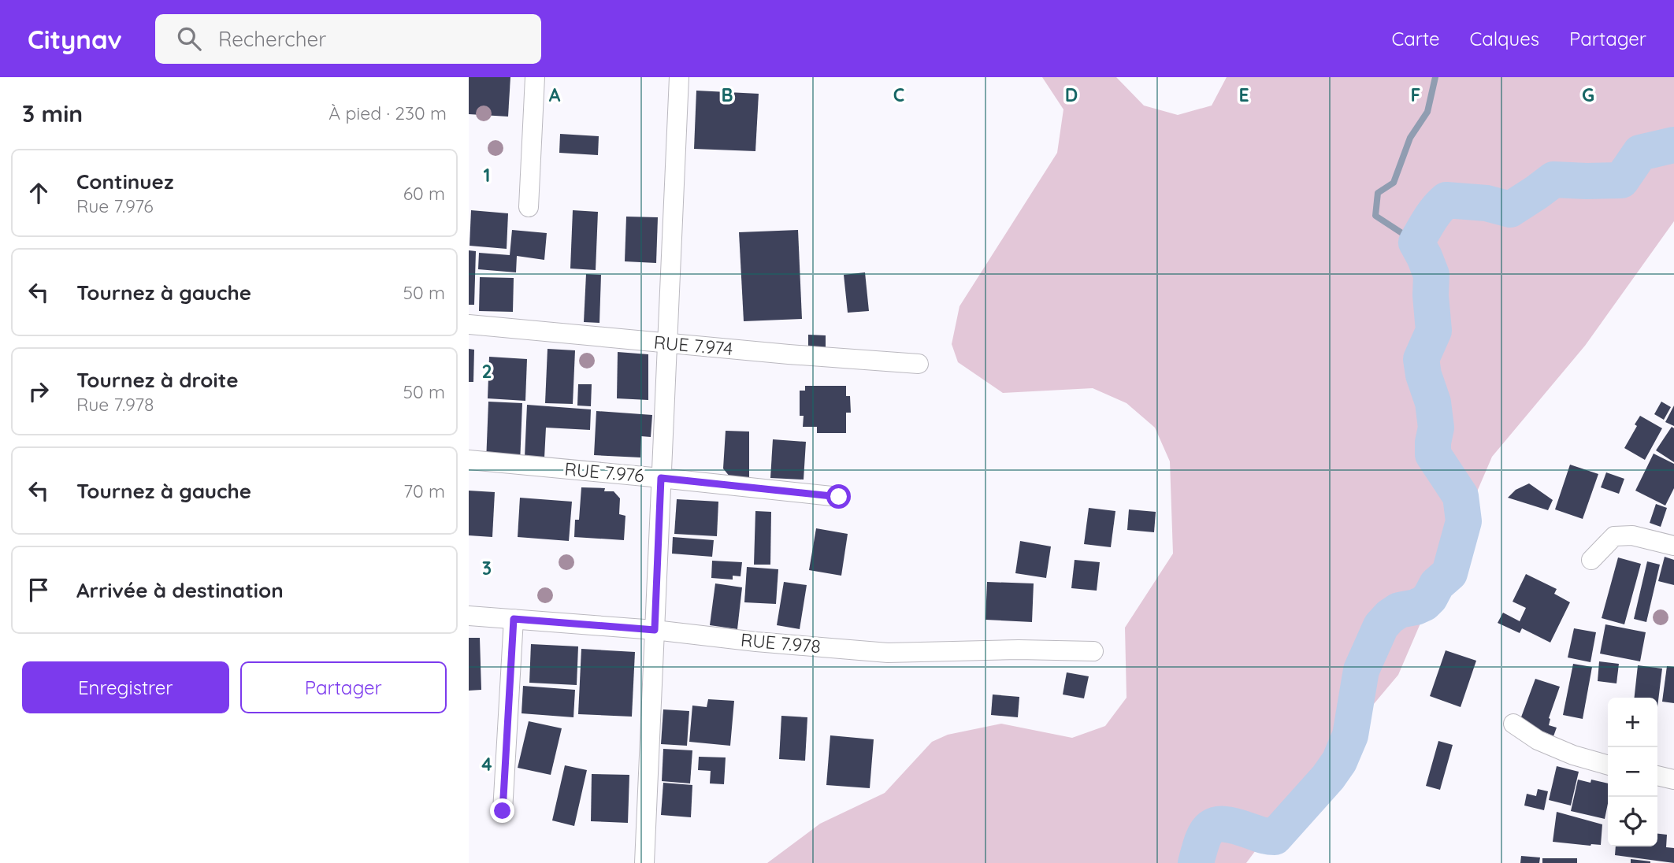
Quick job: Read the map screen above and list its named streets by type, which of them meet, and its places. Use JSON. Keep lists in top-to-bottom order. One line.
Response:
{"streets":{"street":["RUE 7.974","RUE 7.976","RUE 7.978"]},"page":{"header":"Citynav","search":"Rechercher","nav":["Carte","Calques","Partager"],"heading":["3 min","À pied · 230 m"],"list":[["Continuez","Rue 7.976","60 m"],["Tournez à gauche","50 m"],["Tournez à droite","Rue 7.978","50 m"],["Tournez à gauche","70 m"],"Arrivée à destination"],"buttons":["Enregistrer","Partager"],"map_buttons":["+","−"]},"grid":{"columns":["A","B","C","D","E","F","G"],"rows":["1","2","3","4"]}}
